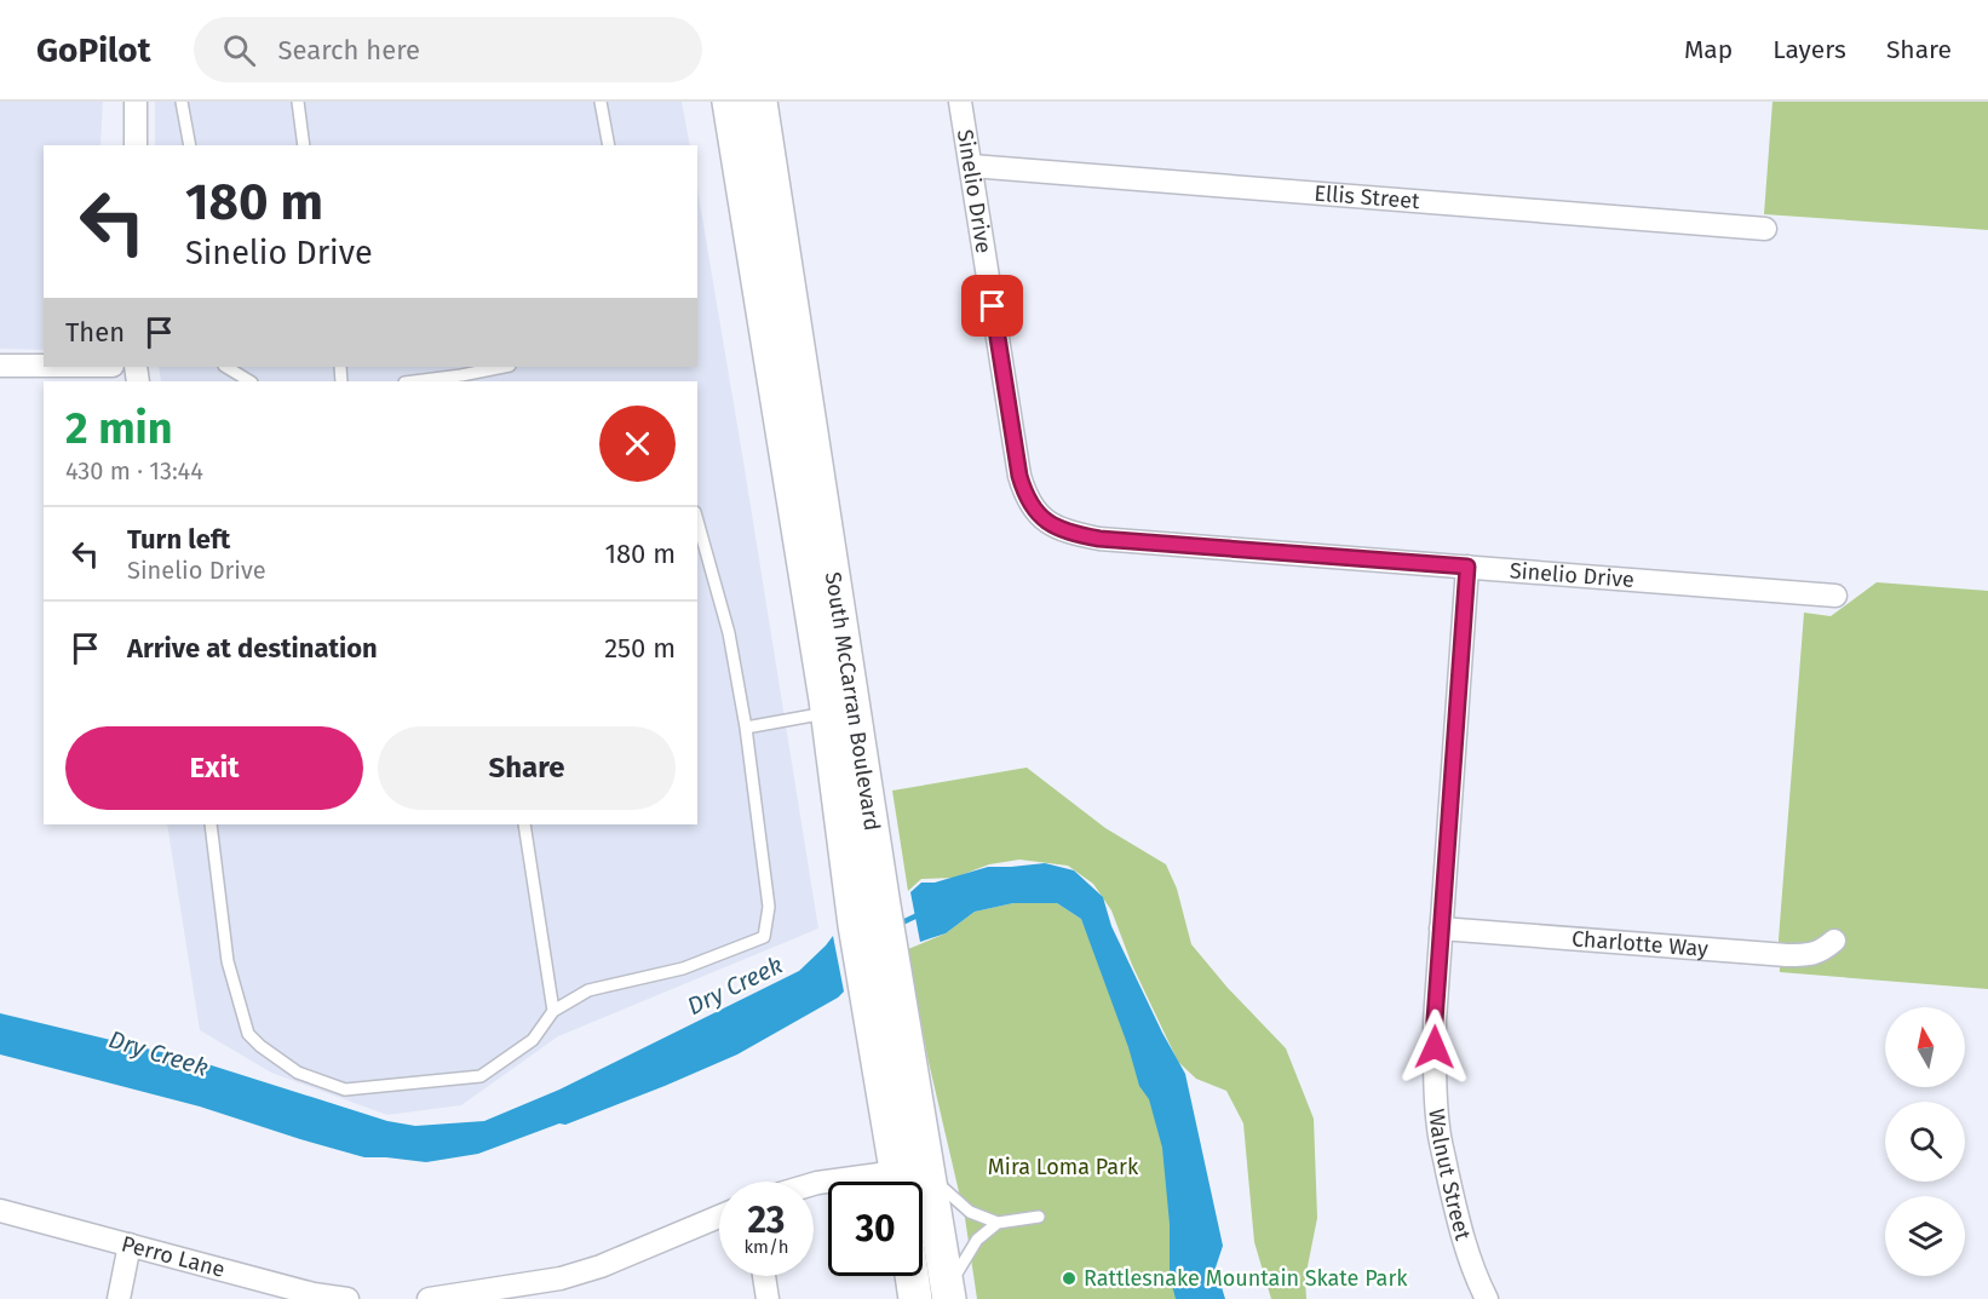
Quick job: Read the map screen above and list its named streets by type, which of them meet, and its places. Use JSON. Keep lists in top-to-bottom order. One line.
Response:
{"streets":{"main road":["South McCarran Boulevard"],"street":["Sinelio Drive","Ellis Street","Charlotte Way","Walnut Street","Perro Lane"]},"crossings":[["Sinelio Drive","Ellis Street"],["Sinelio Drive","Walnut Street"],["Charlotte Way","Walnut Street"]],"water":["Dry Creek"],"parks":["Mira Loma Park"],"places":["Rattlesnake Mountain Skate Park"],"north":"top","page":{"header":"GoPilot","search":"Search here","nav":["Map","Layers","Share"],"turn":["180 m","Sinelio Drive"],"then":"Then","heading":["2 min","430 m · 13:44"],"list":[{"name":"Turn left","note":"Sinelio Drive","value":"180 m"},{"name":"Arrive at destination","value":"250 m"}],"buttons":["Exit","Share"],"speed":"23 km/h","limit":"30"}}
